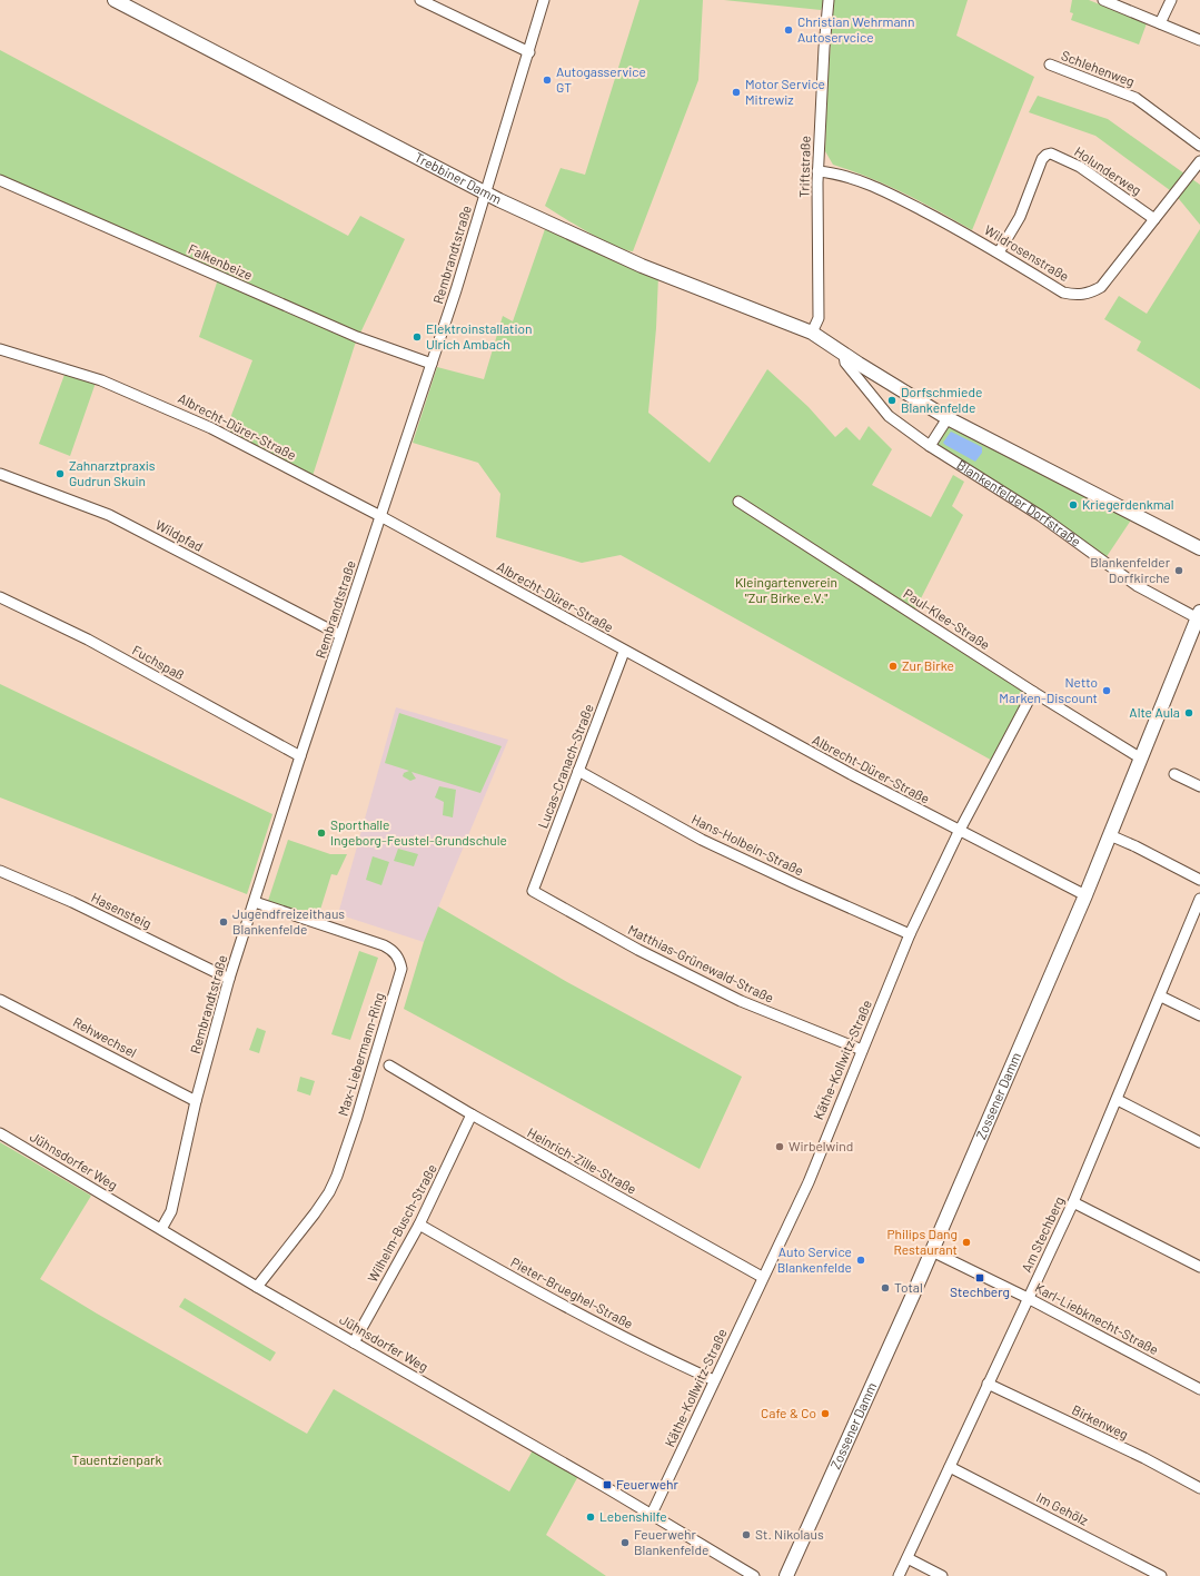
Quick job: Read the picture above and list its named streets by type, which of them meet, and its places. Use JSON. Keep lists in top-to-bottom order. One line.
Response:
{"streets":{"main road":["Trebbiner Damm","Blankenfelder Dorfstraße","Zossener Damm"],"street":["Schlehenweg","Triftstraße","Holunderweg","Wildrosenstraße","Rembrandtstraße","Falkenbeize","Albrecht-Dürer-Straße","Wildpfad","Paul-Klee-Straße","Fuchspaß","Lucas-Cranach-Straße","Hans-Holbein-Straße","Hasensteig","Matthias-Grünewald-Straße","Rehwechsel","Max-Liebermann-Ring","Käthe-Kollwitz-Straße","Jühnsdorfer Weg","Heinrich-Zille-Straße","Wilhelm-Busch-Straße","Am Stechberg","Pieter-Brueghel-Straße","Karl-Liebknecht-Straße","Birkenweg","Im Gehölz"]},"crossings":[["Triftstraße","Trebbiner Damm"],["Triftstraße","Wildrosenstraße"],["Triftstraße","Blankenfelder Dorfstraße"],["Holunderweg","Wildrosenstraße"],["Trebbiner Damm","Rembrandtstraße"],["Trebbiner Damm","Blankenfelder Dorfstraße"],["Rembrandtstraße","Falkenbeize"],["Rembrandtstraße","Albrecht-Dürer-Straße"],["Rembrandtstraße","Wildpfad"],["Rembrandtstraße","Fuchspaß"],["Rembrandtstraße","Hasensteig"],["Rembrandtstraße","Rehwechsel"],["Rembrandtstraße","Max-Liebermann-Ring"],["Rembrandtstraße","Jühnsdorfer Weg"],["Albrecht-Dürer-Straße","Lucas-Cranach-Straße"],["Albrecht-Dürer-Straße","Käthe-Kollwitz-Straße"],["Albrecht-Dürer-Straße","Zossener Damm"],["Blankenfelder Dorfstraße","Zossener Damm"],["Paul-Klee-Straße","Käthe-Kollwitz-Straße"],["Paul-Klee-Straße","Zossener Damm"],["Lucas-Cranach-Straße","Hans-Holbein-Straße"],["Lucas-Cranach-Straße","Matthias-Grünewald-Straße"],["Hans-Holbein-Straße","Käthe-Kollwitz-Straße"],["Matthias-Grünewald-Straße","Käthe-Kollwitz-Straße"],["Max-Liebermann-Ring","Jühnsdorfer Weg"],["Käthe-Kollwitz-Straße","Jühnsdorfer Weg"],["Käthe-Kollwitz-Straße","Heinrich-Zille-Straße"],["Käthe-Kollwitz-Straße","Pieter-Brueghel-Straße"],["Zossener Damm","Karl-Liebknecht-Straße"],["Jühnsdorfer Weg","Wilhelm-Busch-Straße"],["Heinrich-Zille-Straße","Wilhelm-Busch-Straße"],["Wilhelm-Busch-Straße","Pieter-Brueghel-Straße"],["Am Stechberg","Karl-Liebknecht-Straße"],["Am Stechberg","Birkenweg"],["Am Stechberg","Im Gehölz"]],"parks":["Kleingartenverein \"Zur Birke e.V.\"","Tauentzienpark"],"places":{"other":["Christian Wehrmann Autoservcice","Autogasservice GT","Motor Service Mitrewiz","Elektroinstallation Ulrich Ambach","Dorfschmiede Blankenfelde","Zahnarztpraxis Gudrun Skuin","Kriegerdenkmal","Blankenfelder Dorfkirche","Zur Birke","Netto Marken-Discount","Alte Aula","Sporthalle Ingeborg-Feustel-Grundschule","Jugendfreizeithaus Blankenfelde","Wirbelwind","Philips Dang Restaurant","Auto Service Blankenfelde","Total","Cafe & Co","Lebenshilfe","St. Nikolaus","Feuerwehr Blankenfelde"],"transit":["Stechberg","Feuerwehr"]}}
